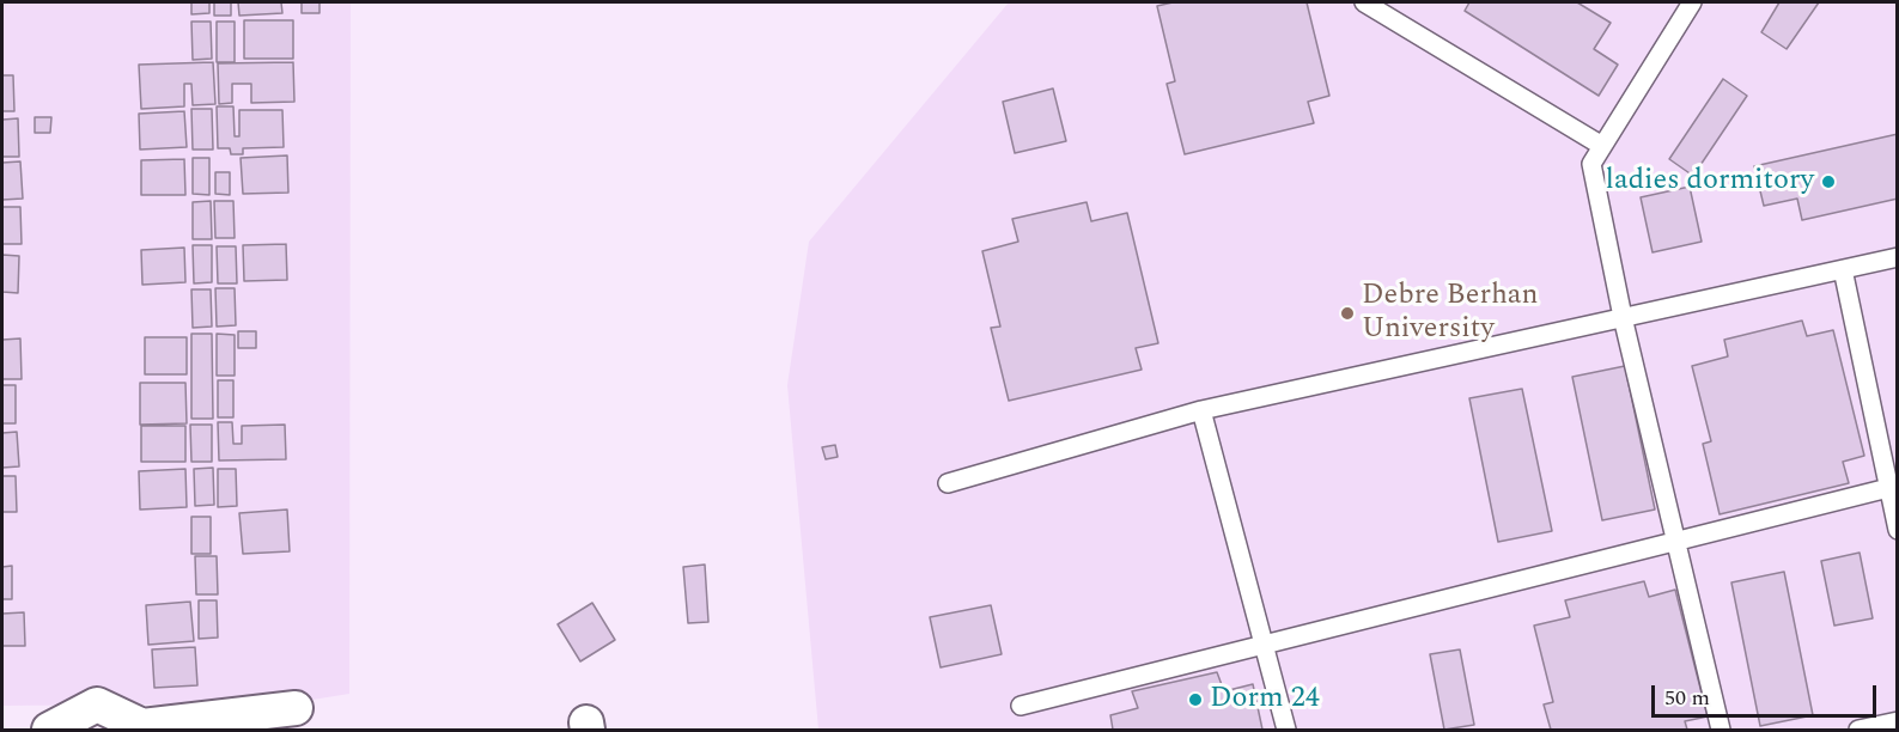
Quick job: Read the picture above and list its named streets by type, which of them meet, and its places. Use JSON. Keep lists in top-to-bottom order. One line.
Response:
{"places":["ladies dormitory","Debre Berhan University","Dorm 24"],"scale_bar":"50 m"}
